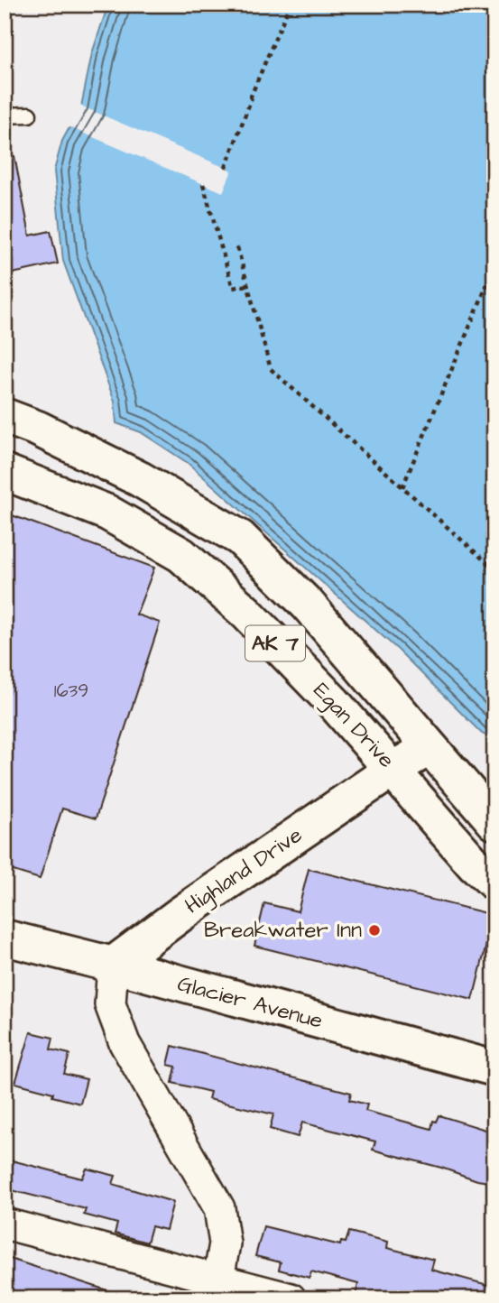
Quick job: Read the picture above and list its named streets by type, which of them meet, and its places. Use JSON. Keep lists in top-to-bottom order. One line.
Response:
{"streets":{"main road":["AK 7","Egan Drive","Highland Drive","Glacier Avenue"]},"crossings":[["Egan Drive","Highland Drive"],["Highland Drive","Glacier Avenue"]],"places":["Breakwater Inn"],"house_numbers":["1639"]}
